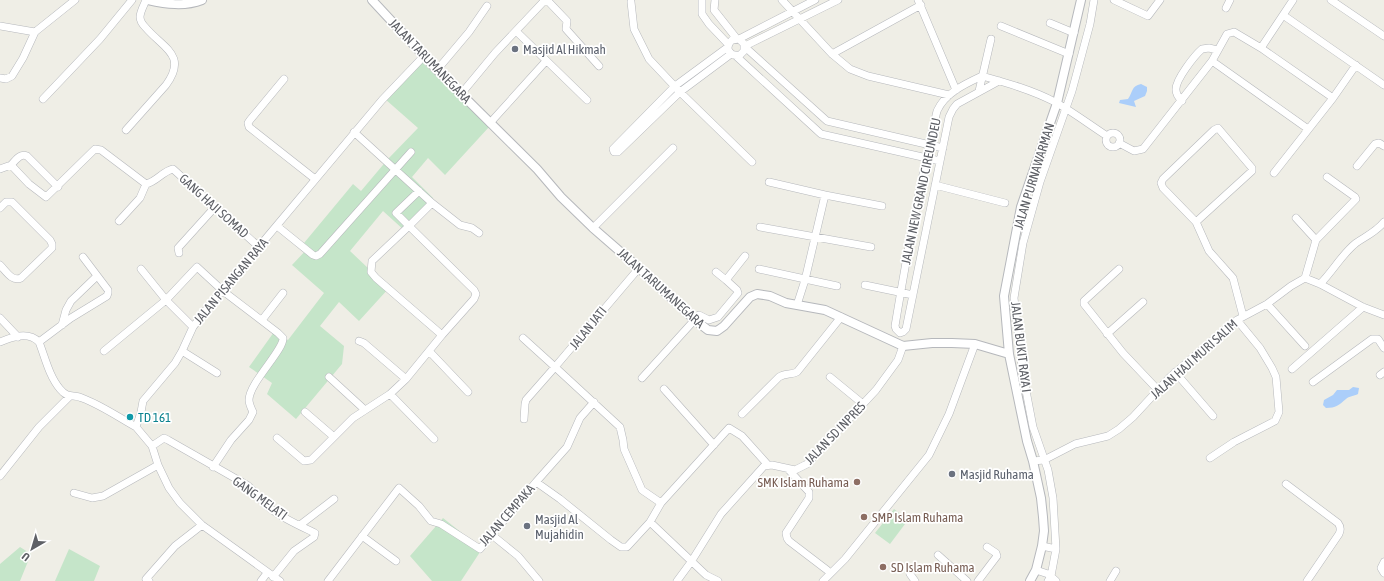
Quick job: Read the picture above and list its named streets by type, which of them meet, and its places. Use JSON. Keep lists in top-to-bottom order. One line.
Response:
{"streets":{"street":["JALAN TARUMANEGARA","JALAN PURNAWARMAN","JALAN NEW GRAND CIREUNDEU","GANG HAJI SOMAD","JALAN PISANGAN RAYA","JALAN JATI","JALAN BUKIT RAYA I","JALAN HAJI MURI SALIM","JALAN SD INPRES","GANG MELATI","JALAN CEMPAKA"]},"crossings":[["JALAN TARUMANEGARA","JALAN PISANGAN RAYA"],["JALAN TARUMANEGARA","JALAN JATI"],["JALAN TARUMANEGARA","JALAN SD INPRES"],["GANG HAJI SOMAD","JALAN PISANGAN RAYA"],["JALAN BUKIT RAYA I","JALAN HAJI MURI SALIM"],["JALAN SD INPRES","JALAN CEMPAKA"]],"places":["Masjid Al Hikmah","TD 161","Masjid Ruhama","SMK Islam Ruhama","SMP Islam Ruhama","Masjid Al Mujahidin","SD Islam Ruhama"],"north":"bottom left"}
